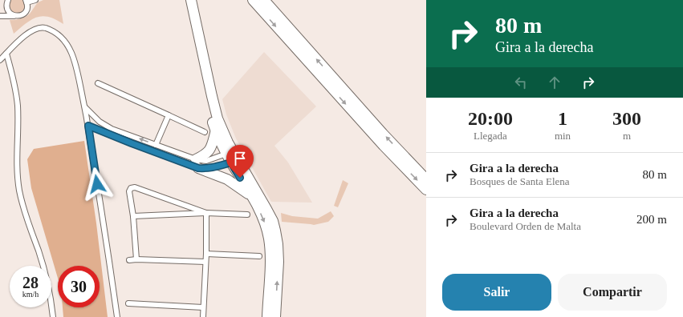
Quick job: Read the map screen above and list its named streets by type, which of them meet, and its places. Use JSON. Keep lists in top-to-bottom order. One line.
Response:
{"page":{"turn":["80 m","Gira a la derecha"],"eta":["20:00","Llegada","1","min","300","m"],"list":[{"name":"Gira a la derecha","note":"Bosques de Santa Elena","value":"80 m"},{"name":"Gira a la derecha","note":"Boulevard Orden de Malta","value":"200 m"}],"speed":"28 km/h","limit":"30","buttons":["Salir","Compartir"]}}
